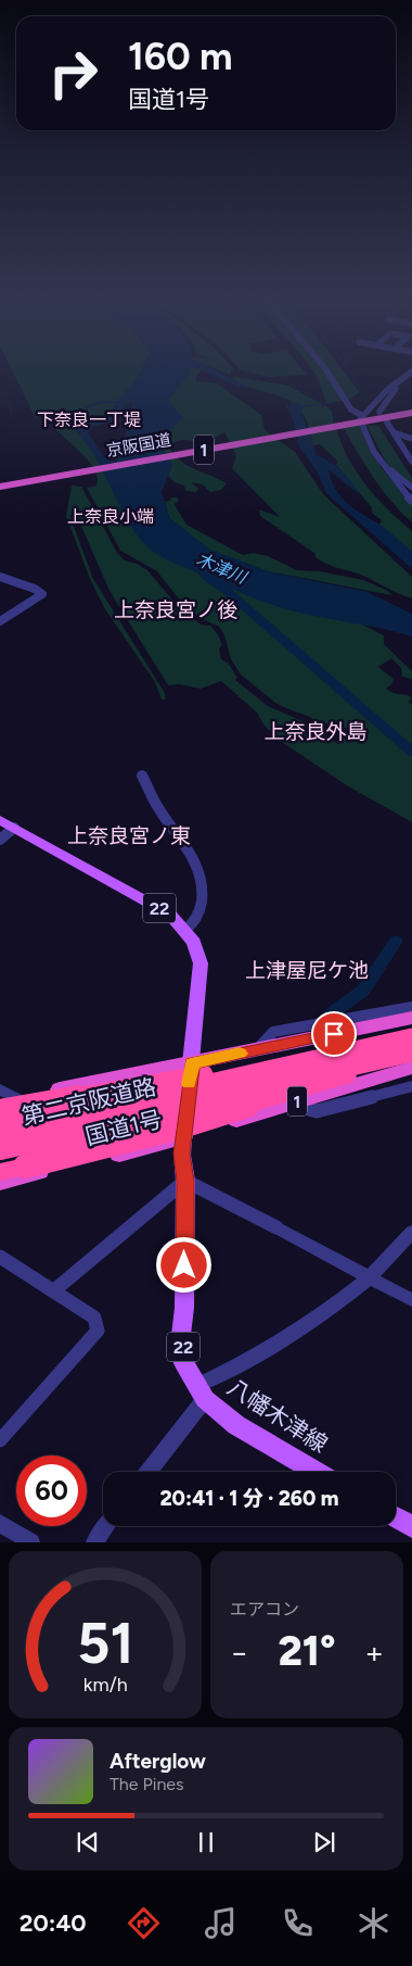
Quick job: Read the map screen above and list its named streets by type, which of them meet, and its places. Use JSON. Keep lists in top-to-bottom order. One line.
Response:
{"streets":{"highway":["京阪国道","1","第二京阪道路","国道1号"],"main road":["22","八幡木津線"]},"crossings":[["国道1号","八幡木津線"]],"districts":["下奈良一丁堤","上奈良小端","上奈良宮ノ後","上奈良外島","上奈良宮ノ東","上津屋尼ケ池"],"water":["木津川"],"page":{"turn":["160 m","国道1号"],"limit":"60","trip":"20:41 · 1 分 · 260 m","tile":"エアコン","heat":["−","21°","+"],"song":["Afterglow","The Pines"],"tabs":"20:40","gauge":["51","km/h"]}}
